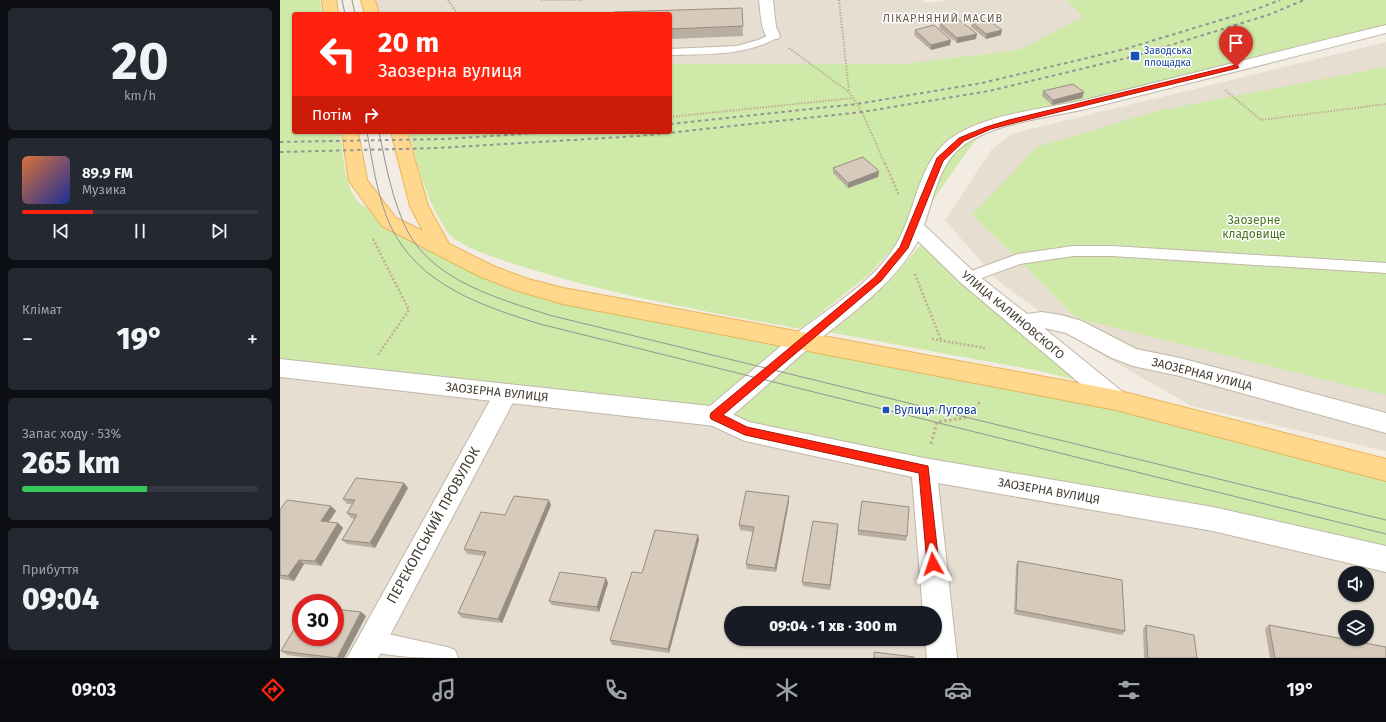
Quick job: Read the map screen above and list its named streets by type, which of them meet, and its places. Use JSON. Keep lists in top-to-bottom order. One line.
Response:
{"streets":{"street":["УЛИЦА КАЛИНОВСКОГО","ЗАОЗЕРНАЯ УЛИЦА","ЗАОЗЕРНА ВУЛИЦЯ","ПЕРЕКОПСЬКИЙ ПРОВУЛОК"]},"crossings":[["УЛИЦА КАЛИНОВСКОГО","ЗАОЗЕРНАЯ УЛИЦА"],["ЗАОЗЕРНА ВУЛИЦЯ","ПЕРЕКОПСЬКИЙ ПРОВУЛОК"]],"districts":["ЛІКАРНЯНИЙ МАСИВ"],"parks":["Заозерне кладовище"],"places":{"transit":["Заводська площадка","Вулиця Лугова"]},"page":{"tile":[["20","km/h"],"Клімат",["Запас ходу · 53%","265 km"],["Прибуття","09:04"]],"turn":["20 m","Заозерна вулиця"],"then":"Потім","song":["89.9 FM","Музика"],"heat":["−","19°","+"],"limit":"30","trip":"09:04 · 1 хв · 300 m","tabs":["09:03","19°"]}}
